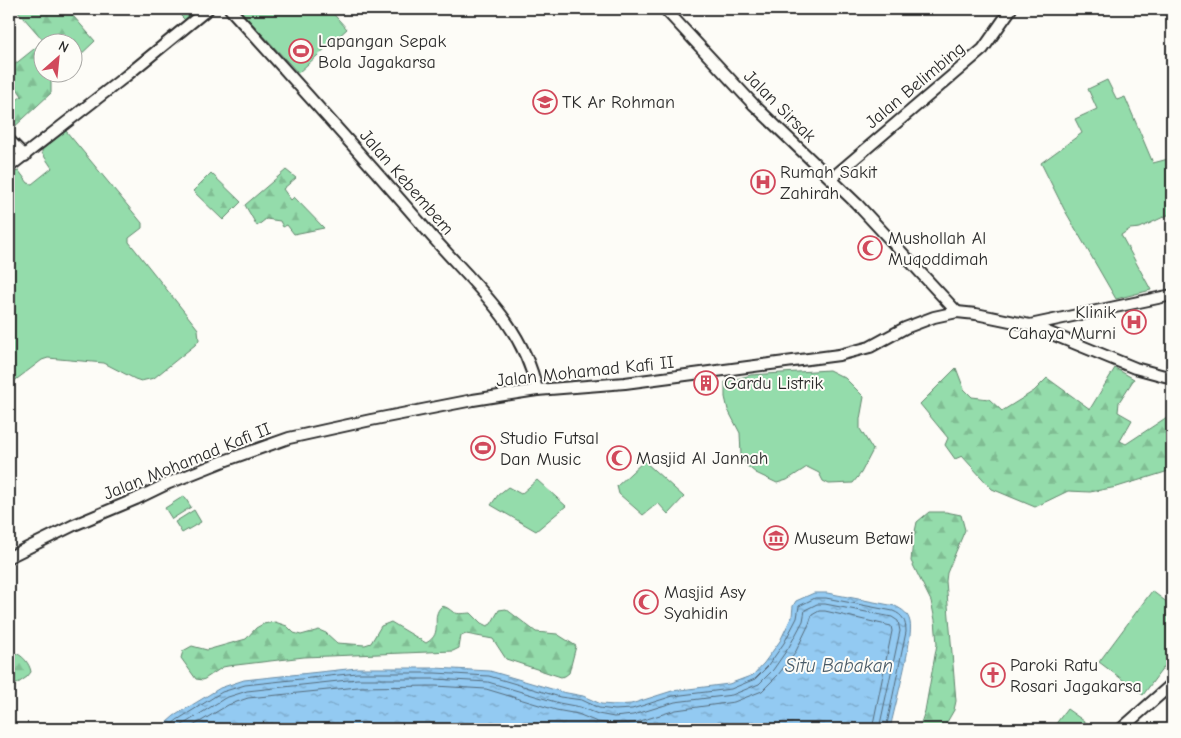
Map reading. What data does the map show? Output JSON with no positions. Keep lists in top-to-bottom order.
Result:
{
  "streets": {
    "street": [
      "Jalan Belimbing",
      "Jalan Sirsak",
      "Jalan Kebembem",
      "Jalan Mohamad Kafi II"
    ]
  },
  "crossings": [
    ["Jalan Belimbing", "Jalan Sirsak"],
    ["Jalan Sirsak", "Jalan Mohamad Kafi II"],
    ["Jalan Kebembem", "Jalan Mohamad Kafi II"]
  ],
  "water": ["Situ Babakan"],
  "places": {
    "sports": ["Lapangan Sepak Bola Jagakarsa", "Studio Futsal Dan Music"],
    "school or university": ["TK Ar Rohman"],
    "hospital": ["Rumah Sakit Zahirah", "Klinik Cahaya Murni"],
    "mosque": ["Mushollah Al Muqoddimah", "Masjid Al Jannah", "Masjid Asy Syahidin"],
    "building": ["Gardu Listrik"],
    "museum": ["Museum Betawi"],
    "church": ["Paroki Ratu Rosari Jagakarsa"]
  },
  "north": "top right"
}
